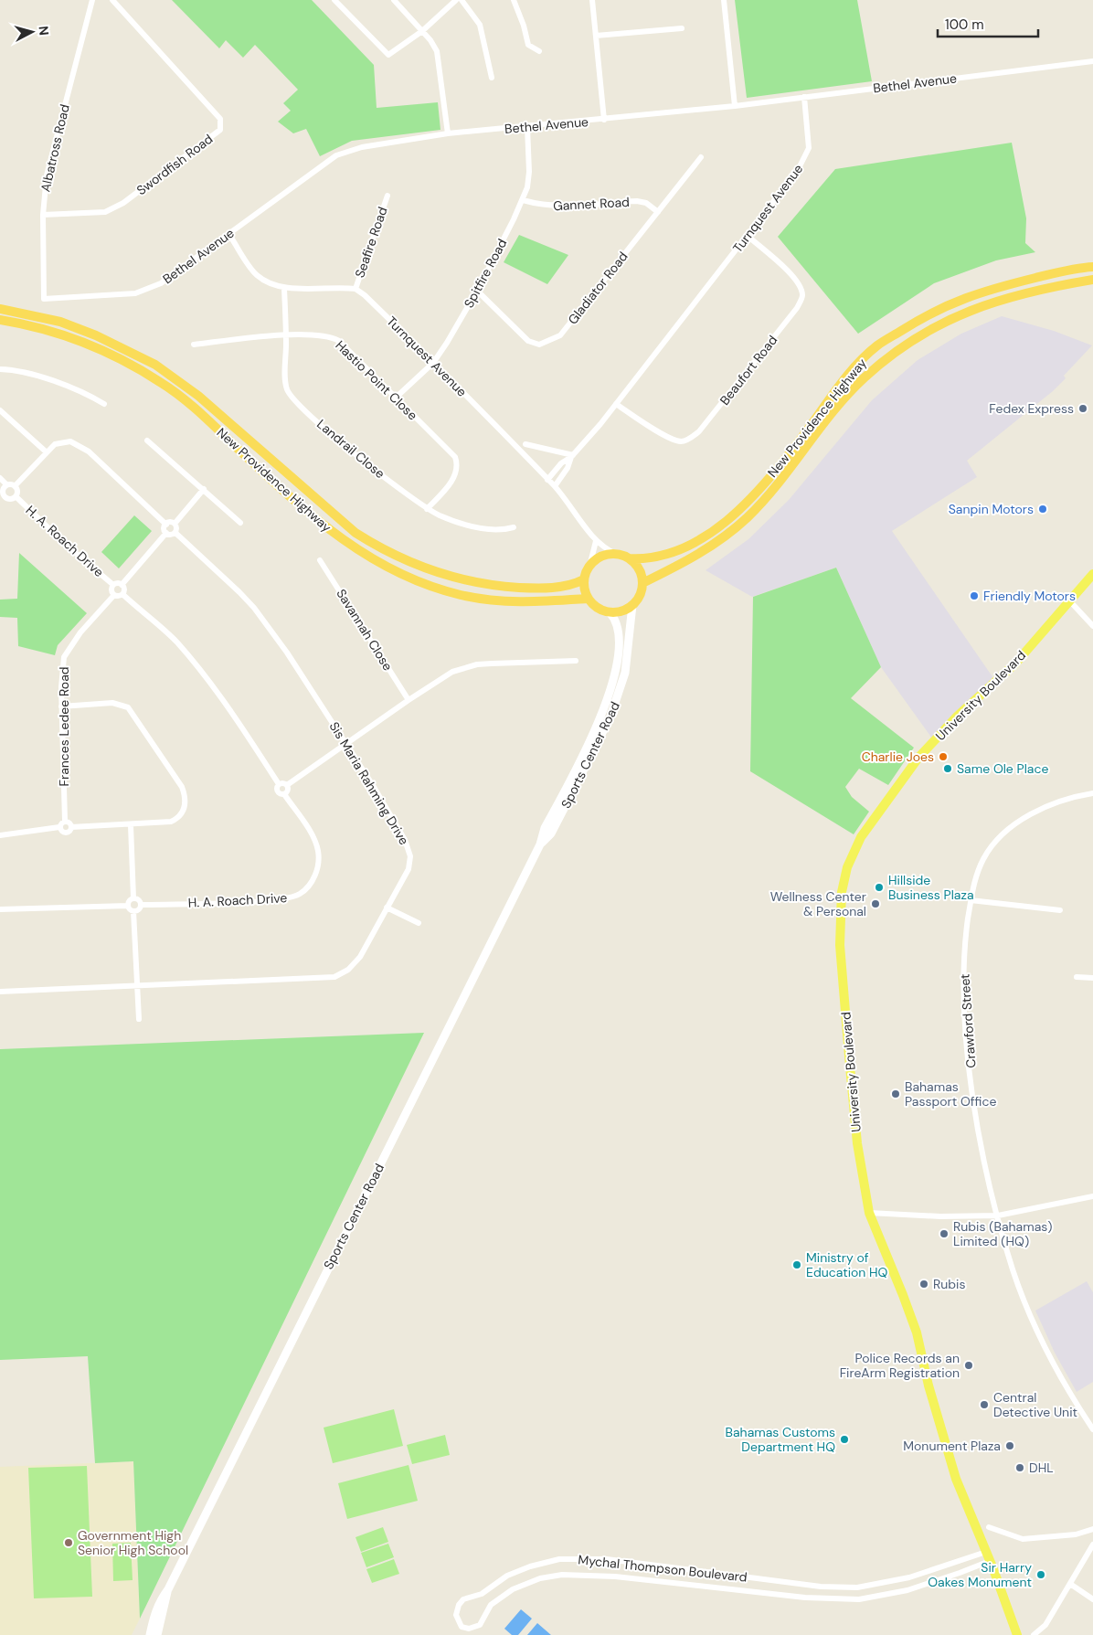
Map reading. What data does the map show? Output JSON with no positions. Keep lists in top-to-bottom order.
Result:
{
  "streets": {
    "highway": ["New Providence Highway"],
    "main road": ["University Boulevard", "Sports Center Road"],
    "street": [
      "Bethel Avenue",
      "Albatross Road",
      "Swordfish Road",
      "Gannet Road",
      "Turnquest Avenue",
      "Seafire Road",
      "Spitfire Road",
      "Gladiator Road",
      "Beaufort Road",
      "Hastio Point Close",
      "Landrail Close",
      "H. A. Roach Drive",
      "Savannah Close",
      "Frances Ledee Road",
      "Sis Maria Rahming Drive",
      "Crawford Street",
      "Mychal Thompson Boulevard"
    ]
  },
  "crossings": [
    ["Bethel Avenue", "Albatross Road"],
    ["Bethel Avenue", "Turnquest Avenue"],
    ["Bethel Avenue", "Spitfire Road"],
    ["Albatross Road", "Swordfish Road"],
    ["Gannet Road", "Spitfire Road"],
    ["Gannet Road", "Gladiator Road"],
    ["Turnquest Avenue", "Seafire Road"],
    ["Turnquest Avenue", "Spitfire Road"],
    ["Turnquest Avenue", "Beaufort Road"],
    ["Spitfire Road", "Gladiator Road"],
    ["Spitfire Road", "Hastio Point Close"],
    ["Hastio Point Close", "Landrail Close"],
    ["New Providence Highway", "Sports Center Road"],
    ["H. A. Roach Drive", "Frances Ledee Road"],
    ["University Boulevard", "Mychal Thompson Boulevard"]
  ],
  "places": [
    "Fedex Express",
    "Sanpin Motors",
    "Friendly Motors",
    "Charlie Joes",
    "Same Ole Place",
    "Hillside Business Plaza",
    "Wellness Center & Personal",
    "Bahamas Passport Office",
    "Rubis (Bahamas) Limited (HQ)",
    "Ministry of Education HQ",
    "Rubis",
    "Police Records an FireArm Registration",
    "Central Detective Unit",
    "Bahamas Customs Department HQ",
    "Monument Plaza",
    "DHL",
    "Government High Senior High School",
    "Sir Harry Oakes Monument"
  ],
  "scale_bar": "100 m",
  "north": "right"
}
